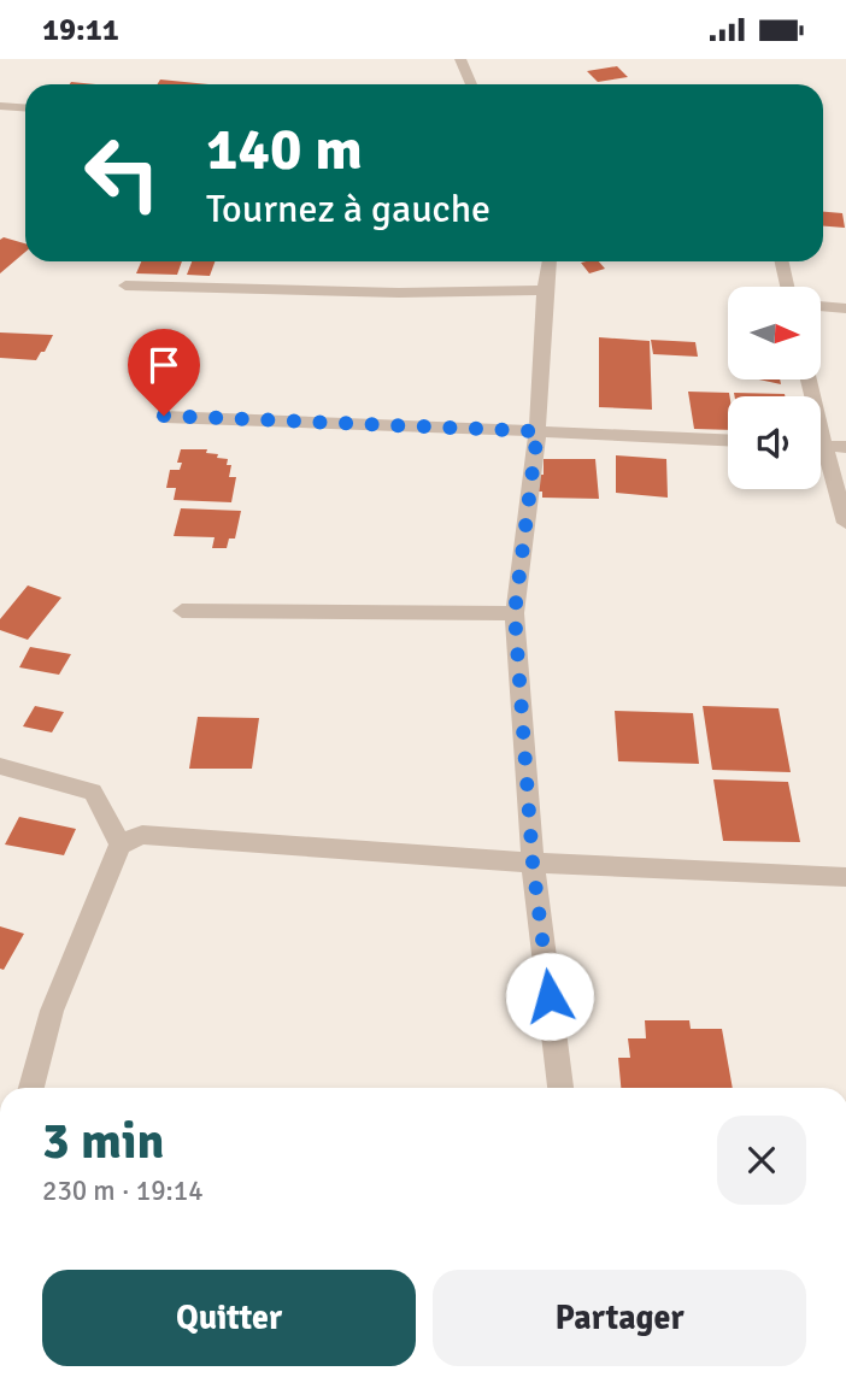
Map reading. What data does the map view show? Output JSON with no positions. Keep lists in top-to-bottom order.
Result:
{
  "north": "right",
  "page": {
    "status": "19:11",
    "turn": ["140 m", "Tournez à gauche"],
    "heading": ["3 min", "230 m · 19:14"],
    "buttons": ["Quitter", "Partager"]
  }
}
